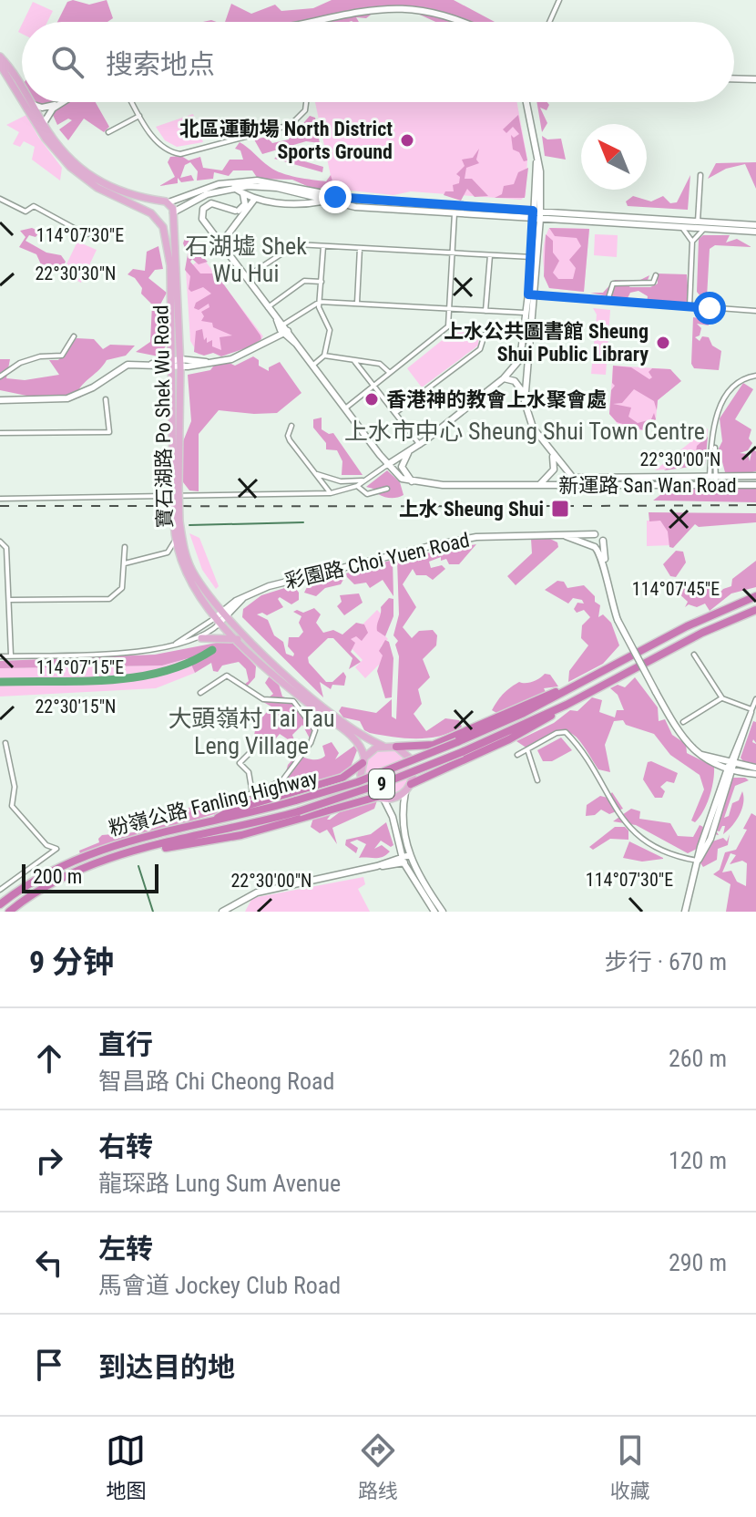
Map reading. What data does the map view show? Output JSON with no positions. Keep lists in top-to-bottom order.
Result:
{
  "streets": {
    "highway": ["9", "粉嶺公路 Fanling Highway"],
    "main road": ["寶石湖路 Po Shek Wu Road"],
    "street": ["新運路 San Wan Road", "彩園路 Choi Yuen Road"]
  },
  "crossings": [
    ["寶石湖路 Po Shek Wu Road", "彩園路 Choi Yuen Road"]
  ],
  "districts": ["石湖墟 Shek Wu Hui", "上水市中心 Sheung Shui Town Centre", "大頭嶺村 Tai Tau Leng Village"],
  "places": {
    "other": ["北區運動場 North District Sports Ground", "上水公共圖書館 Sheung Shui Public Library", "香港神的教會上水聚會處"],
    "transit": ["上水 Sheung Shui"]
  },
  "scale_bar": "200 m",
  "north": "top left",
  "page": {
    "search": "搜索地点",
    "scale": "200 m",
    "heading": ["9 分钟", "步行 · 670 m"],
    "list": [
      ["直行", "智昌路 Chi Cheong Road", "260 m"],
      ["右转", "龍琛路 Lung Sum Avenue", "120 m"],
      ["左转", "馬會道 Jockey Club Road", "290 m"],
      "到达目的地"
    ],
    "nav": ["地图", "路线", "收藏"]
  },
  "coordinates": [
    "114°07'30\"E",
    "22°30'30\"N",
    "22°30'00\"N",
    "114°07'45\"E",
    "114°07'15\"E",
    "22°30'15\"N"
  ]
}
